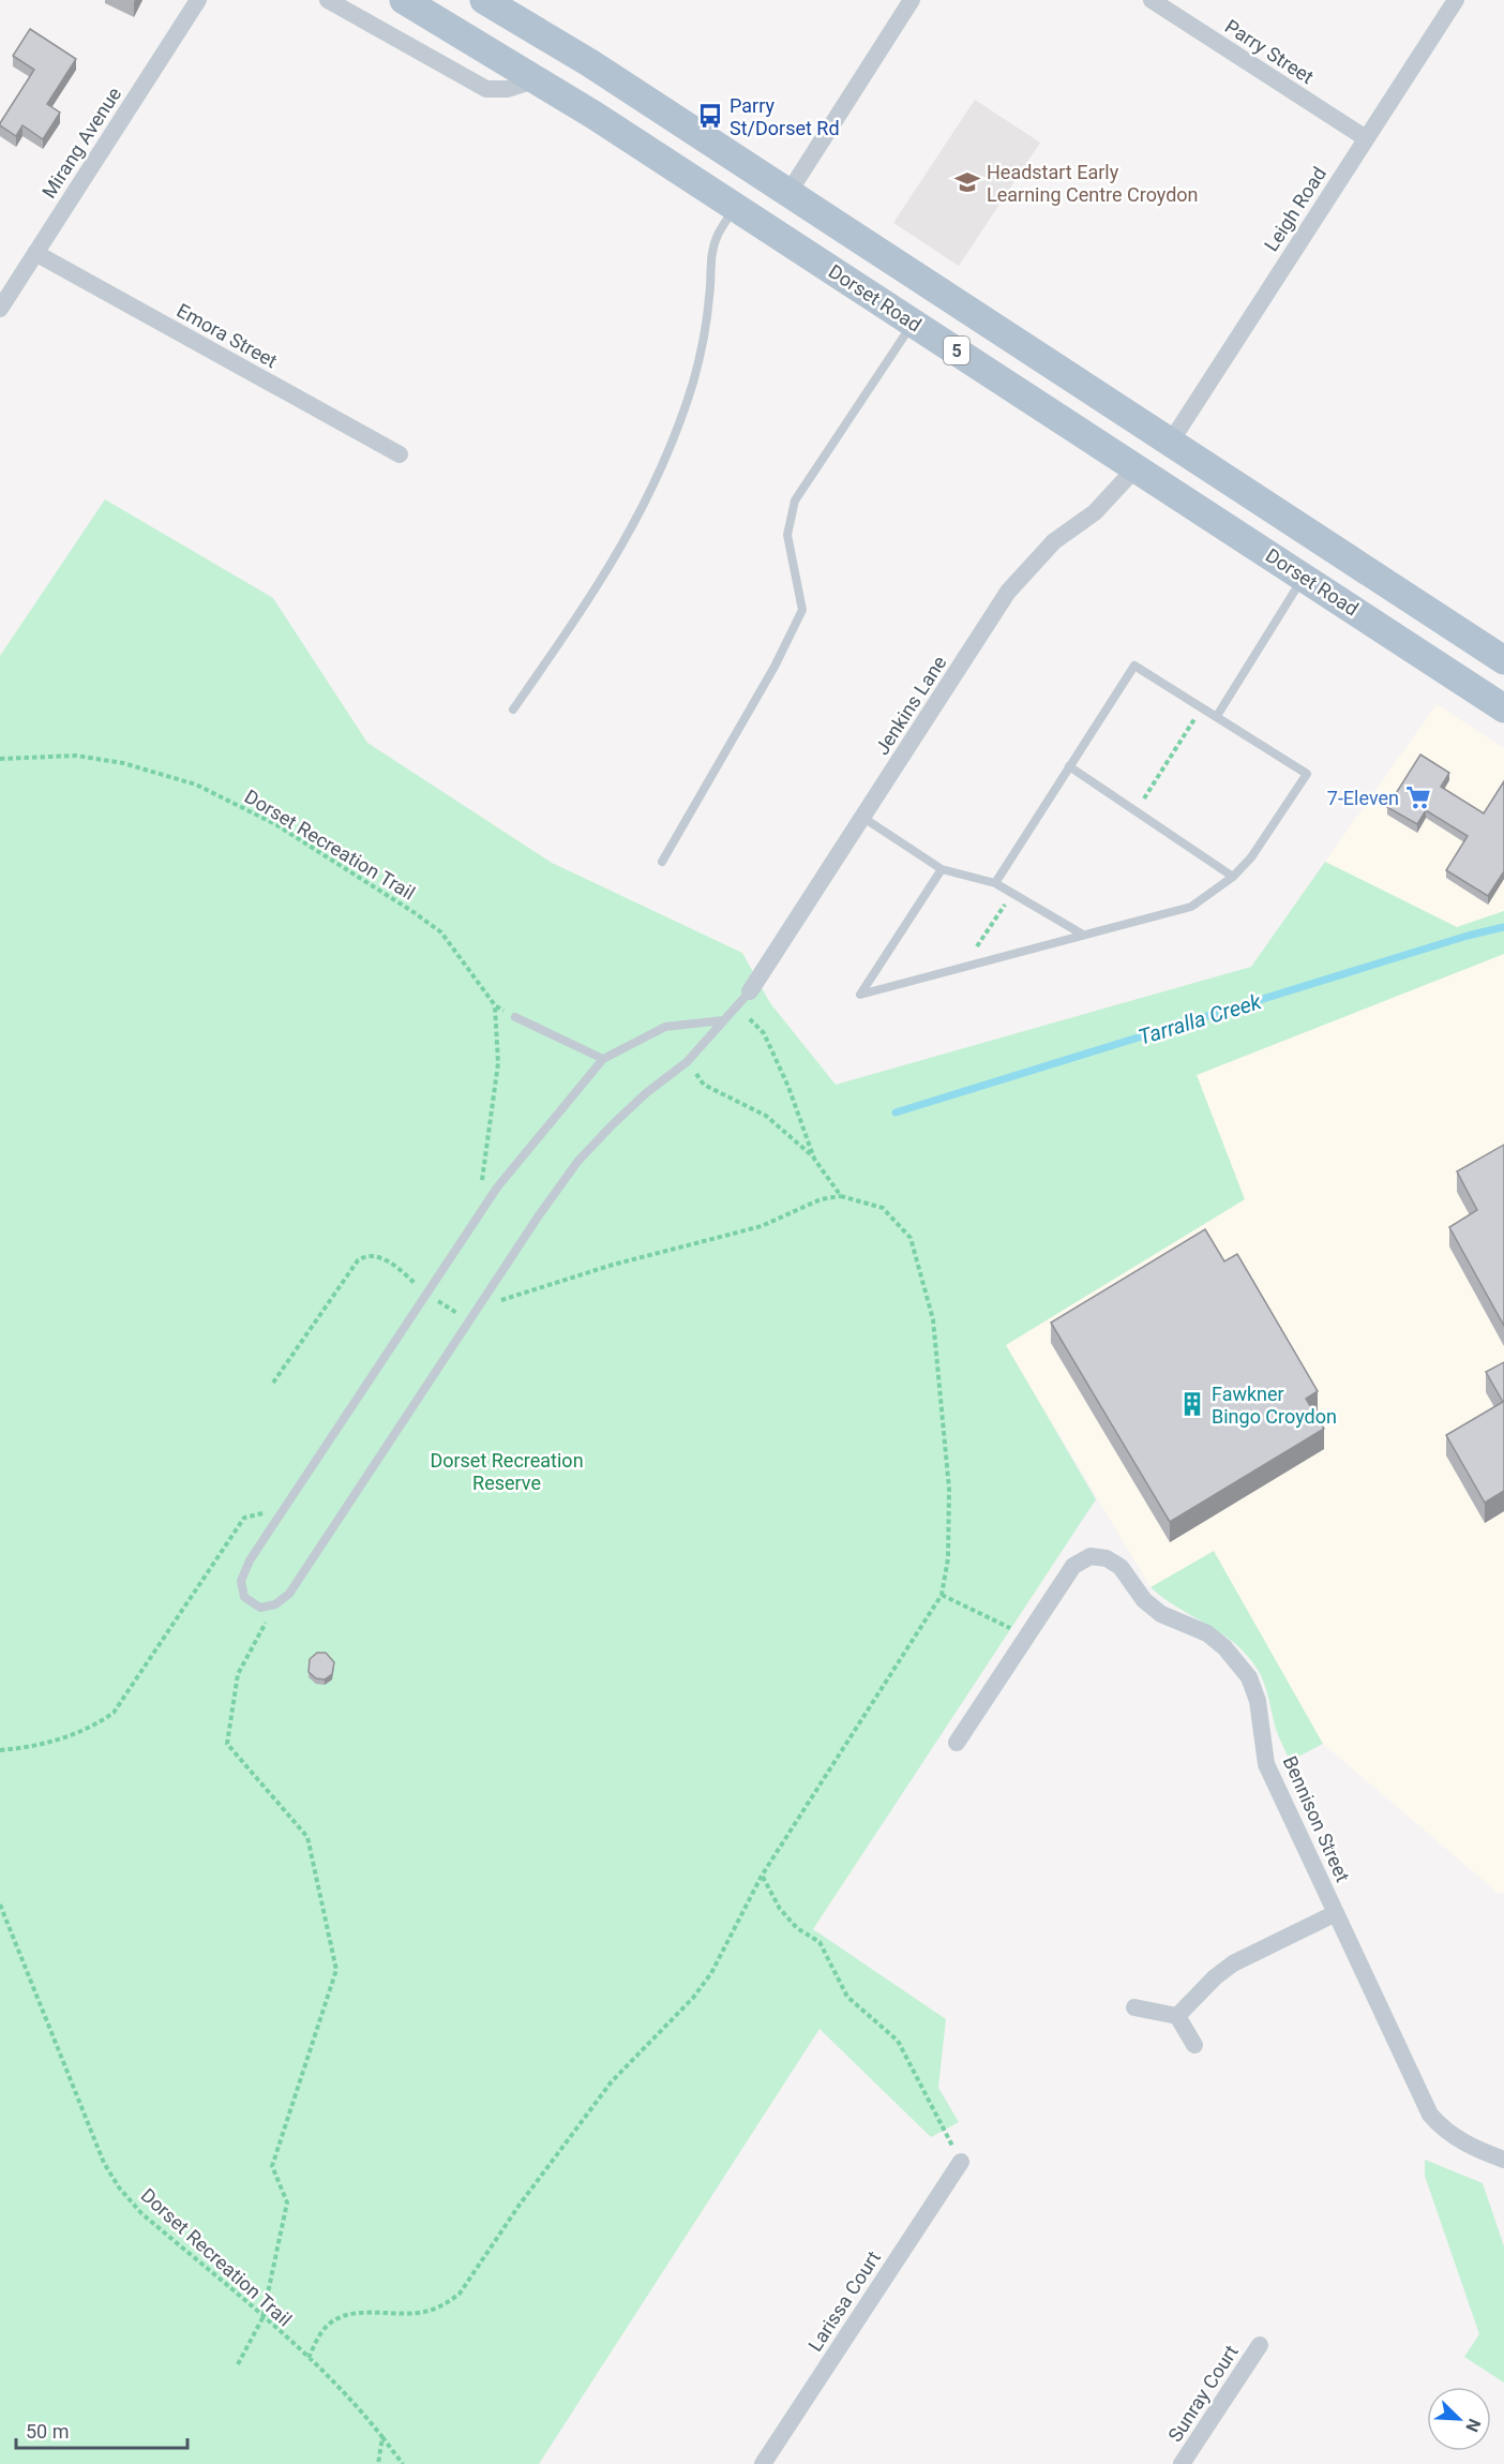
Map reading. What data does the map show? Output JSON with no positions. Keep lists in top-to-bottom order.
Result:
{
  "streets": {
    "main road": ["Dorset Road", "5"],
    "street": [
      "Parry Street",
      "Mirang Avenue",
      "Leigh Road",
      "Emora Street",
      "Jenkins Lane",
      "Bennison Street",
      "Larissa Court",
      "Sunray Court"
    ],
    "path": ["Dorset Recreation Trail"]
  },
  "crossings": [
    ["Parry Street", "Leigh Road"],
    ["Mirang Avenue", "Emora Street"],
    ["Leigh Road", "Dorset Road"],
    ["Dorset Road", "Jenkins Lane"]
  ],
  "water": ["Tarralla Creek"],
  "parks": ["Dorset Recreation Reserve"],
  "places": {
    "bus stop": ["Parry St/Dorset Rd"],
    "school or university": ["Headstart Early Learning Centre Croydon"],
    "supermarket": ["7-Eleven"],
    "building": ["Fawkner Bingo Croydon"]
  },
  "scale_bar": "50 m",
  "north": "bottom right"
}
